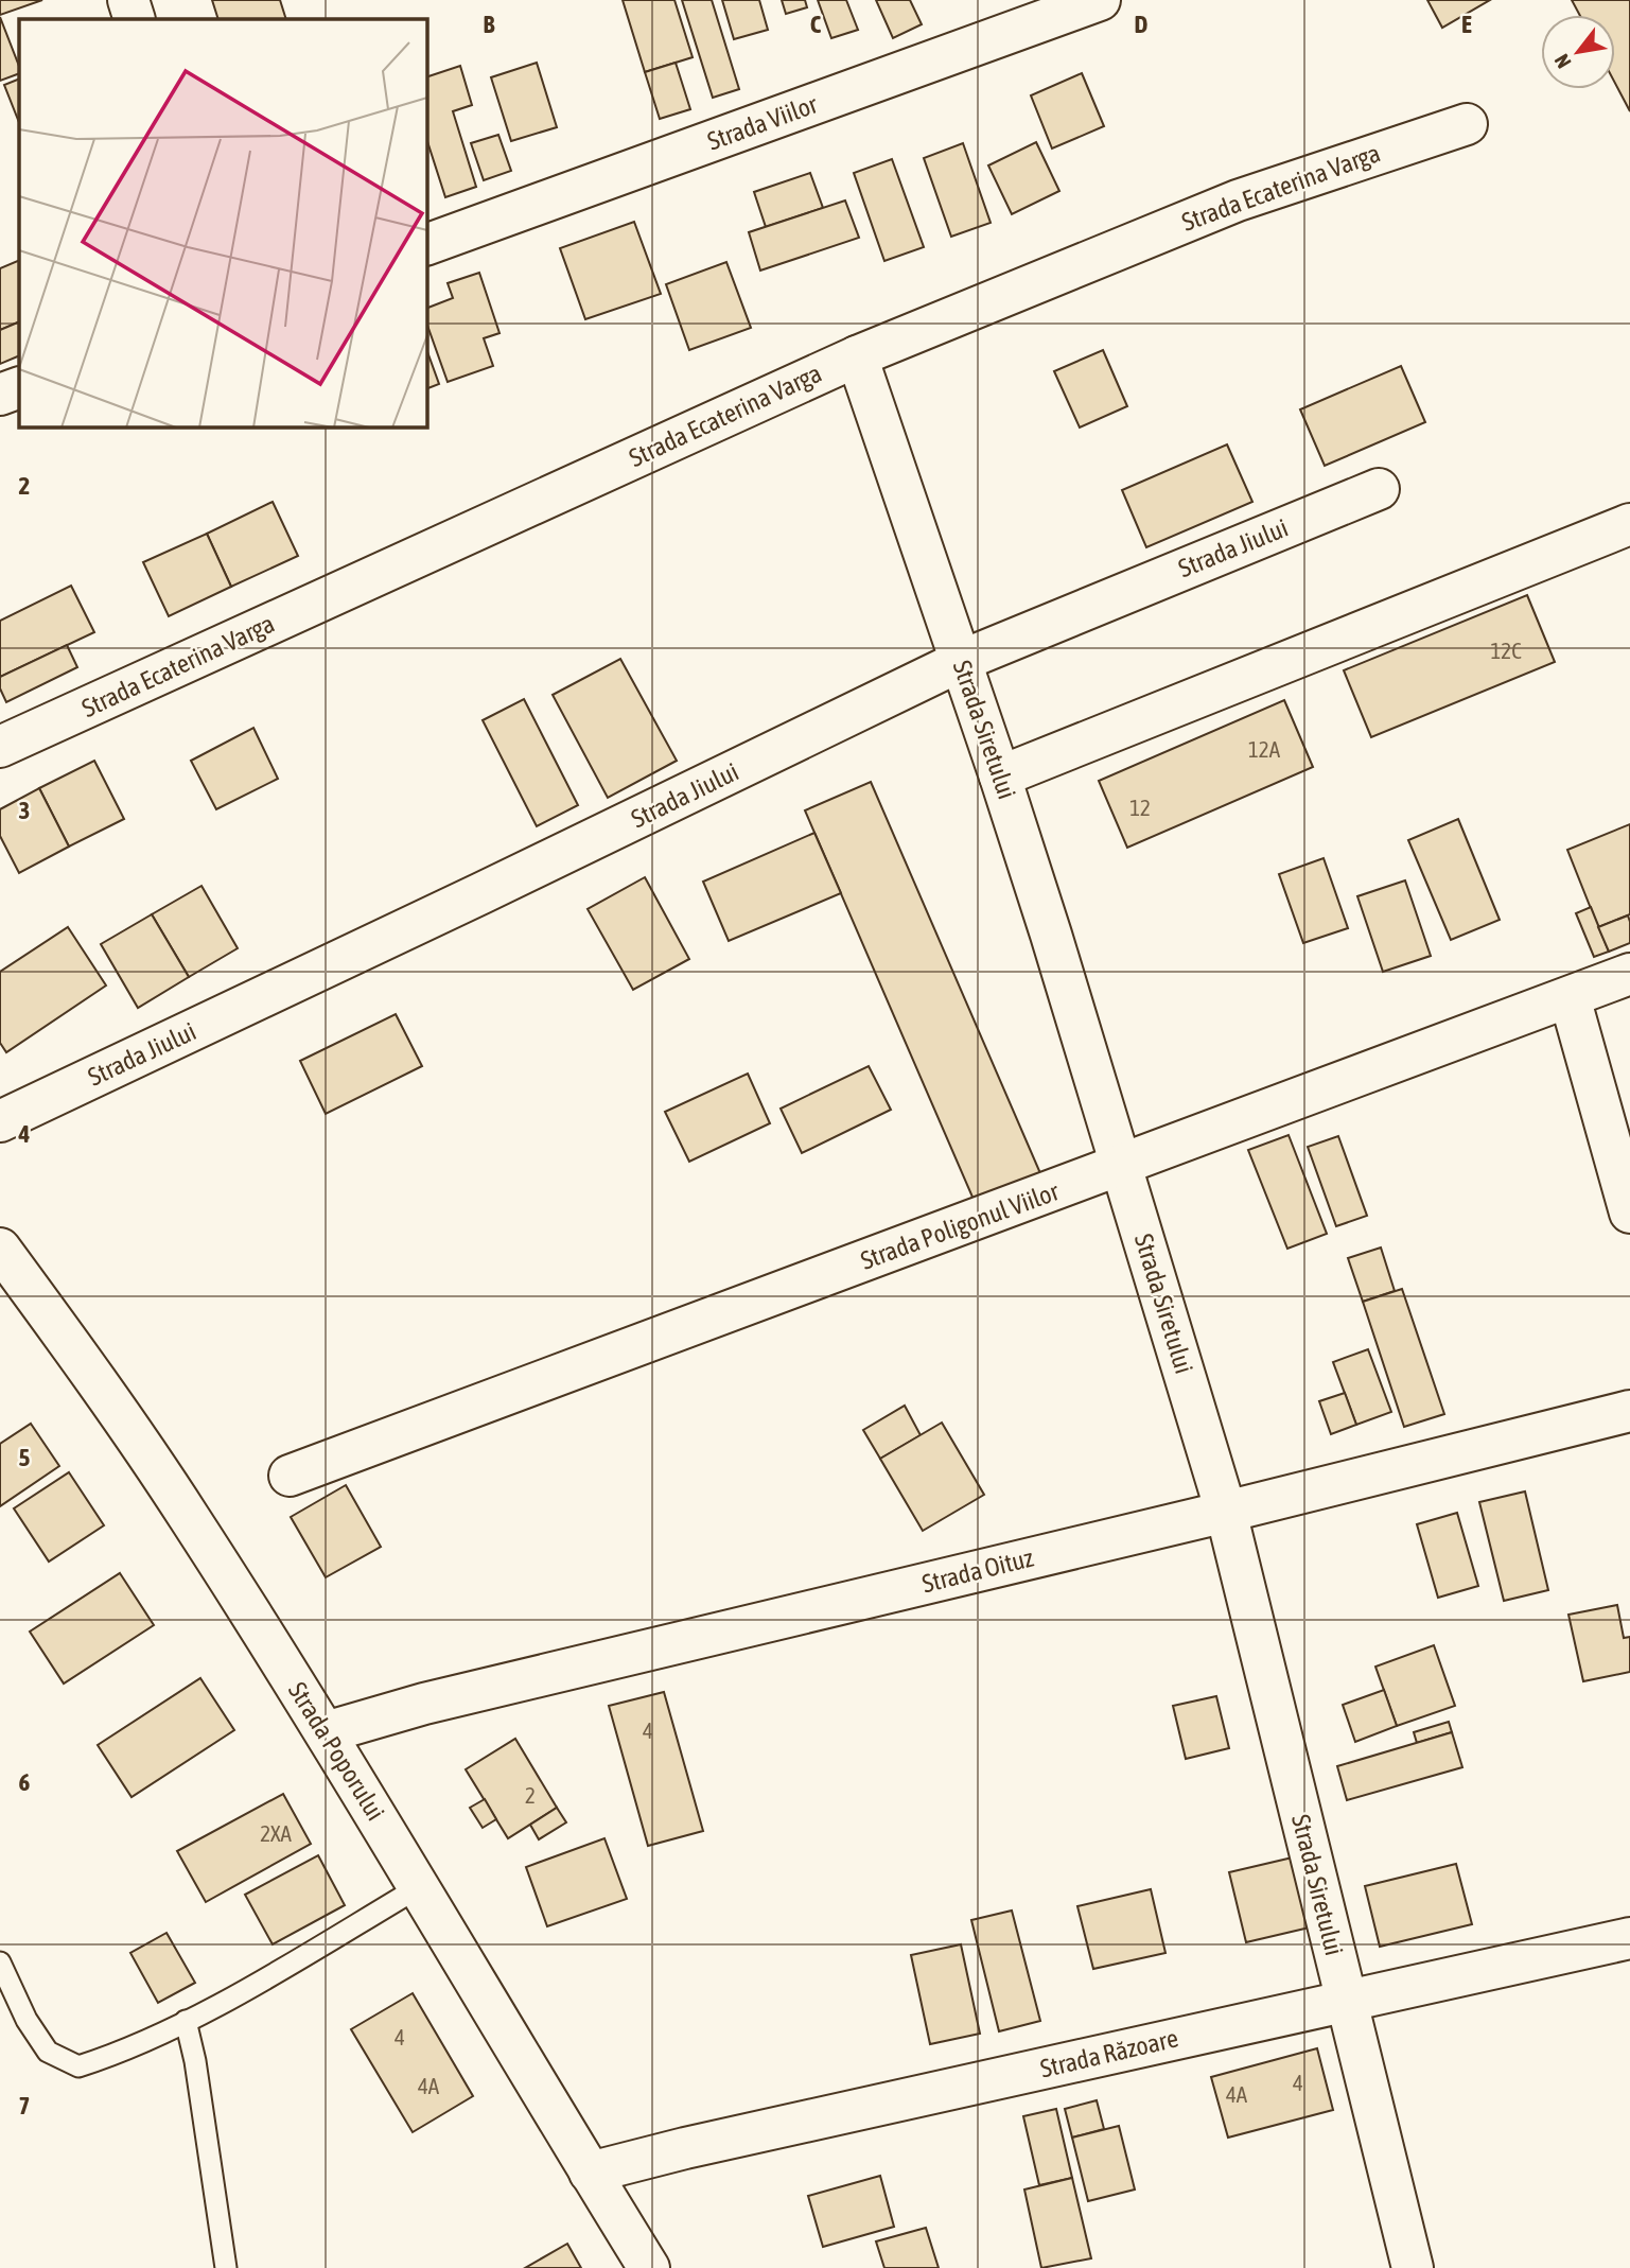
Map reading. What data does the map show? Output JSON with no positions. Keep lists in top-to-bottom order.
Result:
{
  "streets": {
    "street": [
      "Strada Viilor",
      "Strada Ecaterina Varga",
      "Strada Jiului",
      "Strada Siretului",
      "Strada Poligonul Viilor",
      "Strada Oituz",
      "Strada Poporului",
      "Strada Răzoare"
    ]
  },
  "crossings": [
    ["Strada Ecaterina Varga", "Strada Siretului"],
    ["Strada Jiului", "Strada Siretului"],
    ["Strada Siretului", "Strada Poligonul Viilor"],
    ["Strada Siretului", "Strada Oituz"],
    ["Strada Siretului", "Strada Răzoare"],
    ["Strada Oituz", "Strada Poporului"],
    ["Strada Poporului", "Strada Răzoare"]
  ],
  "house_numbers": [
    "12C",
    "12A",
    "12",
    "4",
    "2",
    "2XA",
    "4",
    "4",
    "4A",
    "4A"
  ],
  "north": "bottom left",
  "grid": {
    "columns": [
      "B",
      "C",
      "D",
      "E"
    ],
    "rows": [
      "2",
      "3",
      "4",
      "5",
      "6",
      "7"
    ]
  }
}
